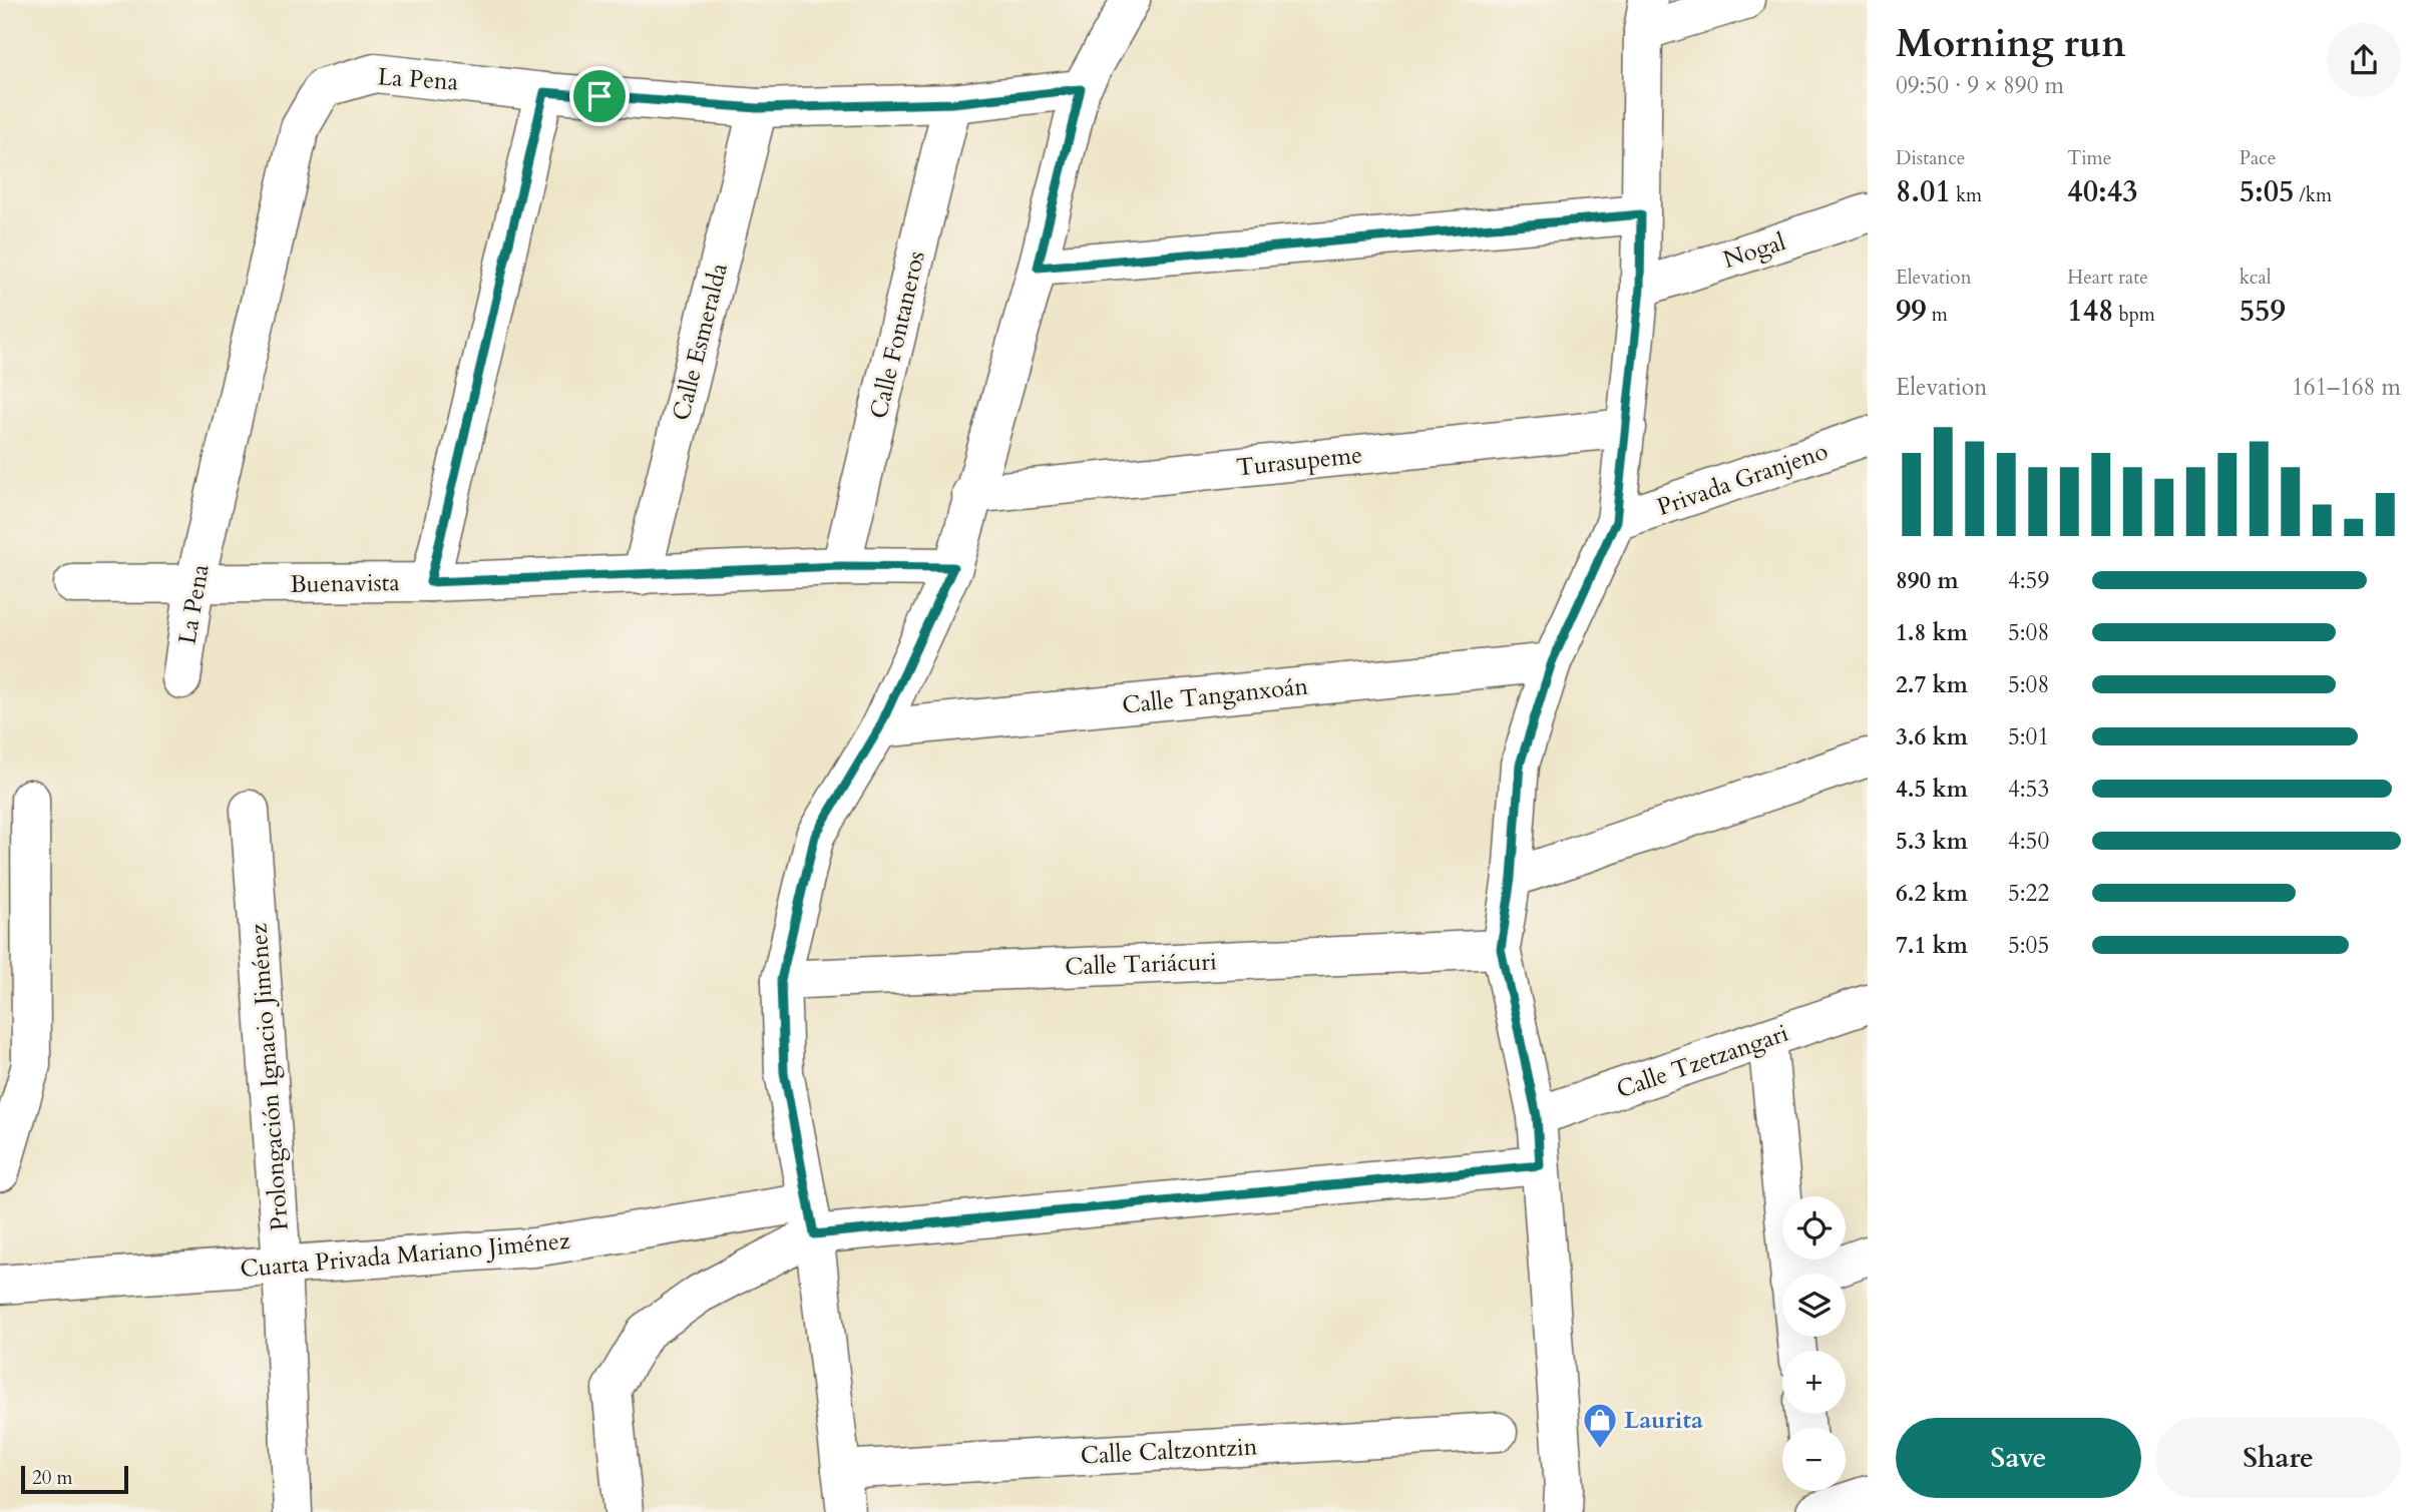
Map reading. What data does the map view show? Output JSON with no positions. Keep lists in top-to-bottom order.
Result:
{
  "streets": {
    "street": [
      "La Pena",
      "Nogal",
      "Calle Fontaneros",
      "Calle Esmeralda",
      "Turasupeme",
      "Privada Granjeno",
      "Buenavista",
      "Calle Tanganxoán",
      "Calle Tariácuri",
      "Calle Tzetzangari",
      "Prolongación Ignacio Jiménez",
      "Cuarta Privada Mariano Jiménez",
      "Calle Caltzontzin"
    ]
  },
  "crossings": [
    ["La Pena", "Calle Fontaneros"],
    ["La Pena", "Calle Esmeralda"],
    ["La Pena", "Buenavista"],
    ["Calle Fontaneros", "Buenavista"],
    ["Calle Esmeralda", "Buenavista"],
    ["Prolongación Ignacio Jiménez", "Cuarta Privada Mariano Jiménez"]
  ],
  "places": {
    "shop": ["Laurita"]
  },
  "scale_bar": "20 m",
  "page": {
    "heading": ["Morning run", "09:50 · 9 × 890 m"],
    "stats": [
      ["Distance", "8.01 km"],
      ["Time", "40:43"],
      ["Pace", "5:05 /km"],
      ["Elevation", "99 m"],
      ["Heart rate", "148 bpm"],
      ["kcal", "559"]
    ],
    "chart": ["Elevation", "161–168 m"],
    "list": [
      {
        "name": "890 m",
        "note": "4:59"
      },
      {
        "name": "1.8 km",
        "note": "5:08"
      },
      {
        "name": "2.7 km",
        "note": "5:08"
      },
      {
        "name": "3.6 km",
        "note": "5:01"
      },
      {
        "name": "4.5 km",
        "note": "4:53"
      },
      {
        "name": "5.3 km",
        "note": "4:50"
      },
      {
        "name": "6.2 km",
        "note": "5:22"
      },
      {
        "name": "7.1 km",
        "note": "5:05"
      }
    ],
    "map_buttons": ["+", "−"],
    "buttons": ["Save", "Share"],
    "scale": "20 m"
  }
}
